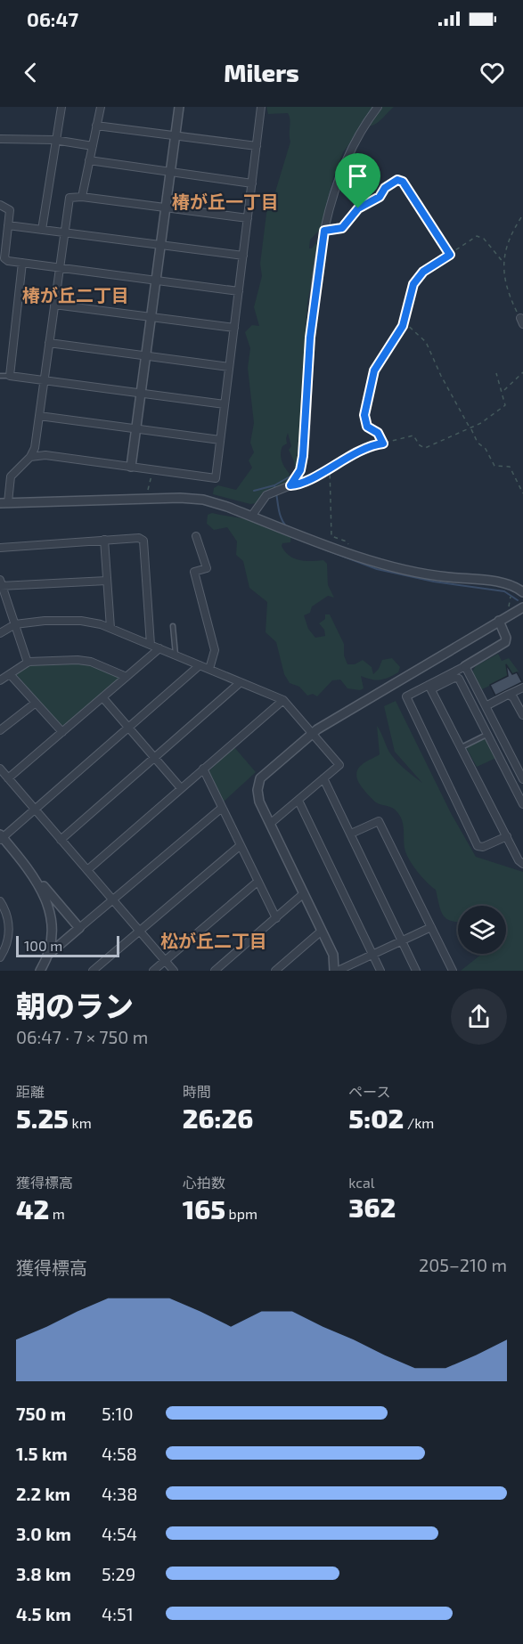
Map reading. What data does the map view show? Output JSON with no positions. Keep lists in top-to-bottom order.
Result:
{
  "districts": ["椿が丘一丁目", "椿が丘二丁目", "松が丘二丁目"],
  "scale_bar": "100 m",
  "page": {
    "status": "06:47",
    "header": "Milers",
    "scale": "100 m",
    "heading": ["朝のラン", "06:47 · 7 × 750 m"],
    "stats": [
      ["距離", "5.25 km"],
      ["時間", "26:26"],
      ["ペース", "5:02 /km"],
      ["獲得標高", "42 m"],
      ["心拍数", "165 bpm"],
      ["kcal", "362"]
    ],
    "chart": ["獲得標高", "205–210 m"],
    "list": [
      {
        "name": "750 m",
        "note": "5:10"
      },
      {
        "name": "1.5 km",
        "note": "4:58"
      },
      {
        "name": "2.2 km",
        "note": "4:38"
      },
      {
        "name": "3.0 km",
        "note": "4:54"
      },
      {
        "name": "3.8 km",
        "note": "5:29"
      },
      {
        "name": "4.5 km",
        "note": "4:51"
      }
    ]
  }
}
